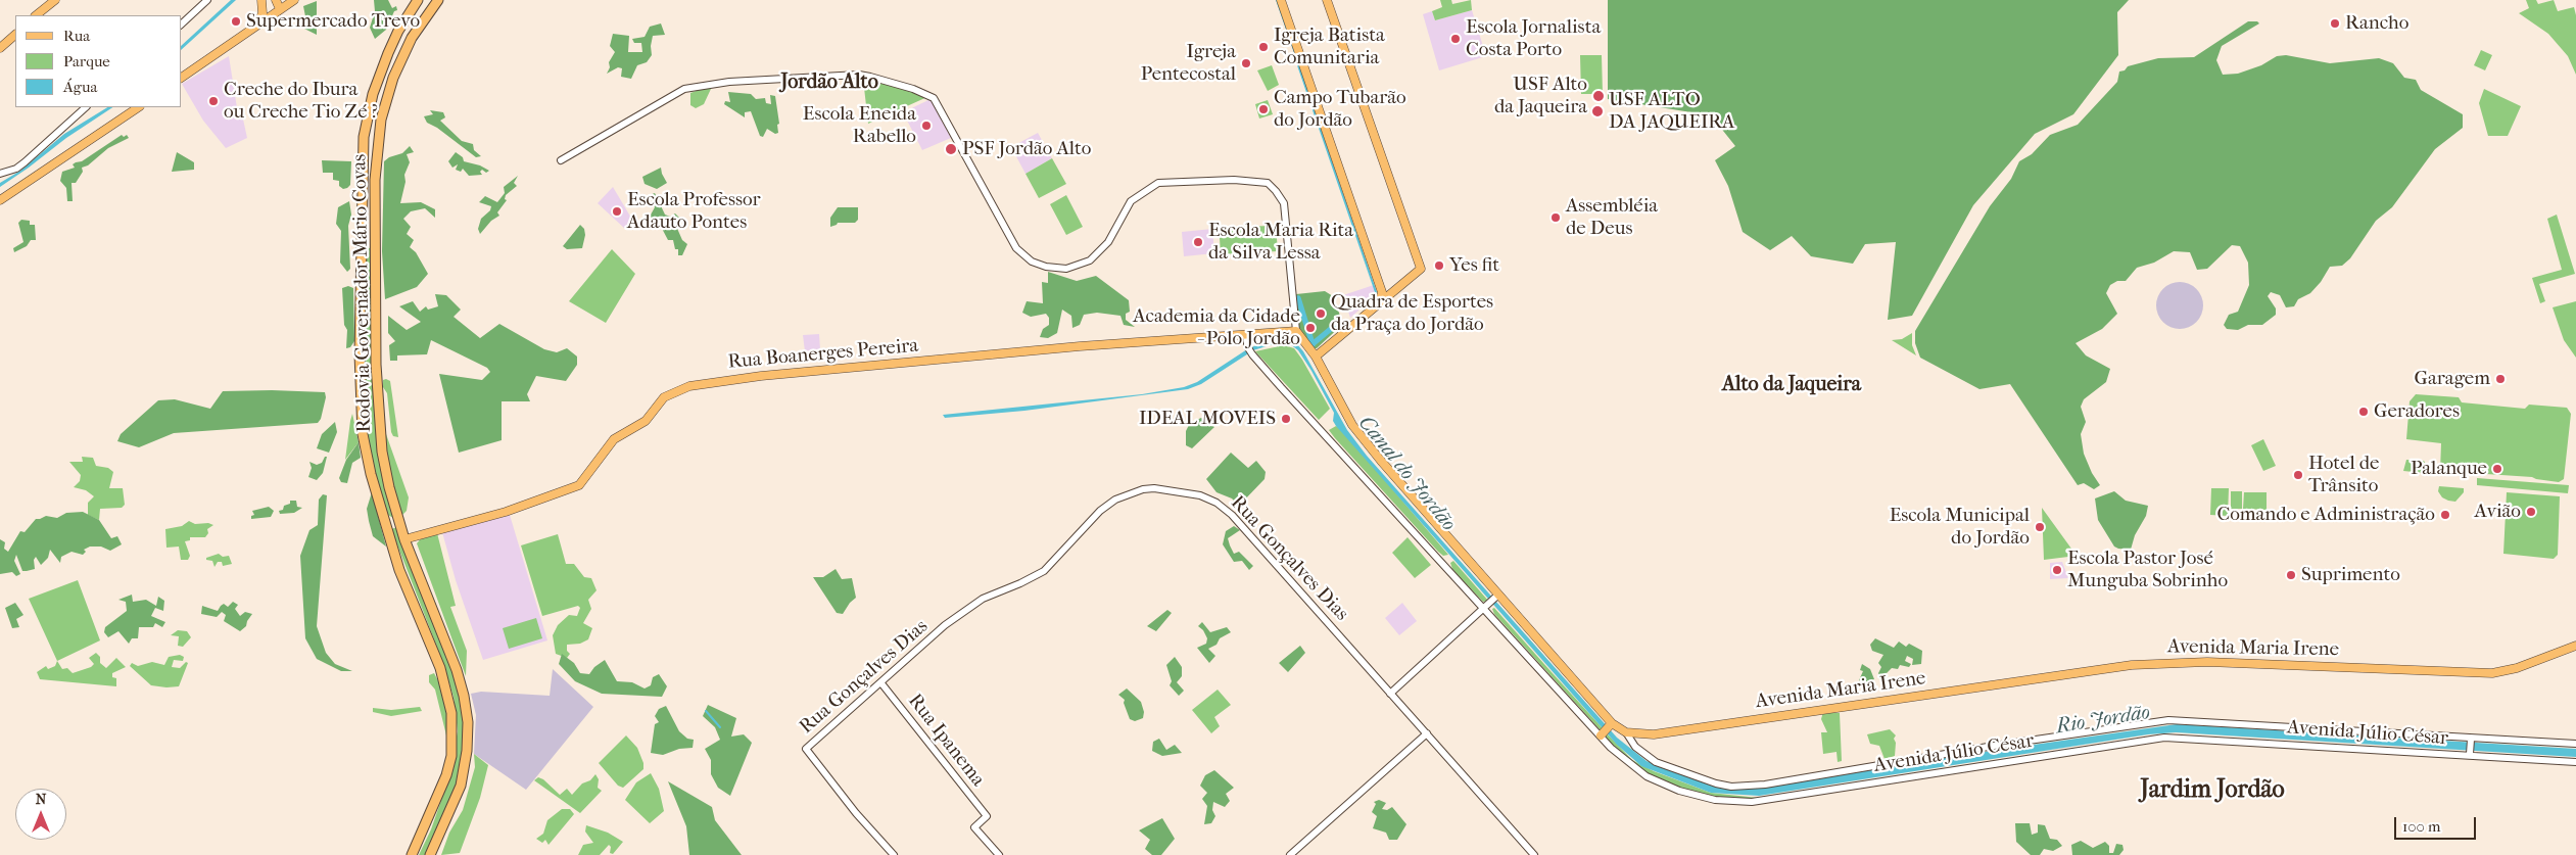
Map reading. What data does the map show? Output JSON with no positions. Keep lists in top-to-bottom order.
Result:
{
  "streets": {
    "highway": ["Rodovia Governador Mário Covas"],
    "main road": ["Rua Boanerges Pereira", "Avenida Maria Irene"],
    "street": ["Rua Gonçalves Dias", "Avenida Júlio César", "Rua Ipanema"]
  },
  "crossings": [
    ["Rodovia Governador Mário Covas", "Rua Boanerges Pereira"],
    ["Rua Boanerges Pereira", "Avenida Júlio César"],
    ["Rua Gonçalves Dias", "Rua Ipanema"],
    ["Avenida Maria Irene", "Avenida Júlio César"]
  ],
  "districts": ["Jordão Alto", "Alto da Jaqueira", "Jardim Jordão"],
  "water": ["Canal do Jordão", "Rio Jordão"],
  "places": [
    "Supermercado Trevo",
    "Rancho",
    "Escola Jornalista Costa Porto",
    "Igreja Batista Comunitaria",
    "Igreja Pentecostal",
    "USF Alto da Jaqueira",
    "Creche do Ibura ou Creche Tio Zé ?",
    "Campo Tubarão do Jordão",
    "USF ALTO DA JAQUEIRA",
    "Escola Eneida Rabello",
    "PSF Jordão Alto",
    "Escola Professor Adauto Pontes",
    "Assembléia de Deus",
    "Escola Maria Rita da Silva Lessa",
    "Yes fit",
    "Quadra de Esportes da Praça do Jordão",
    "Academia da Cidade - Polo Jordão",
    "Garagem",
    "Geradores",
    "IDEAL MOVEIS",
    "Palanque",
    "Hotel de Trânsito",
    "Avião",
    "Comando e Administração",
    "Escola Municipal do Jordão",
    "Escola Pastor José Munguba Sobrinho",
    "Suprimento"
  ],
  "legend": ["Rua", "Parque", "Água"],
  "scale_bar": "100 m",
  "north": "top"
}
